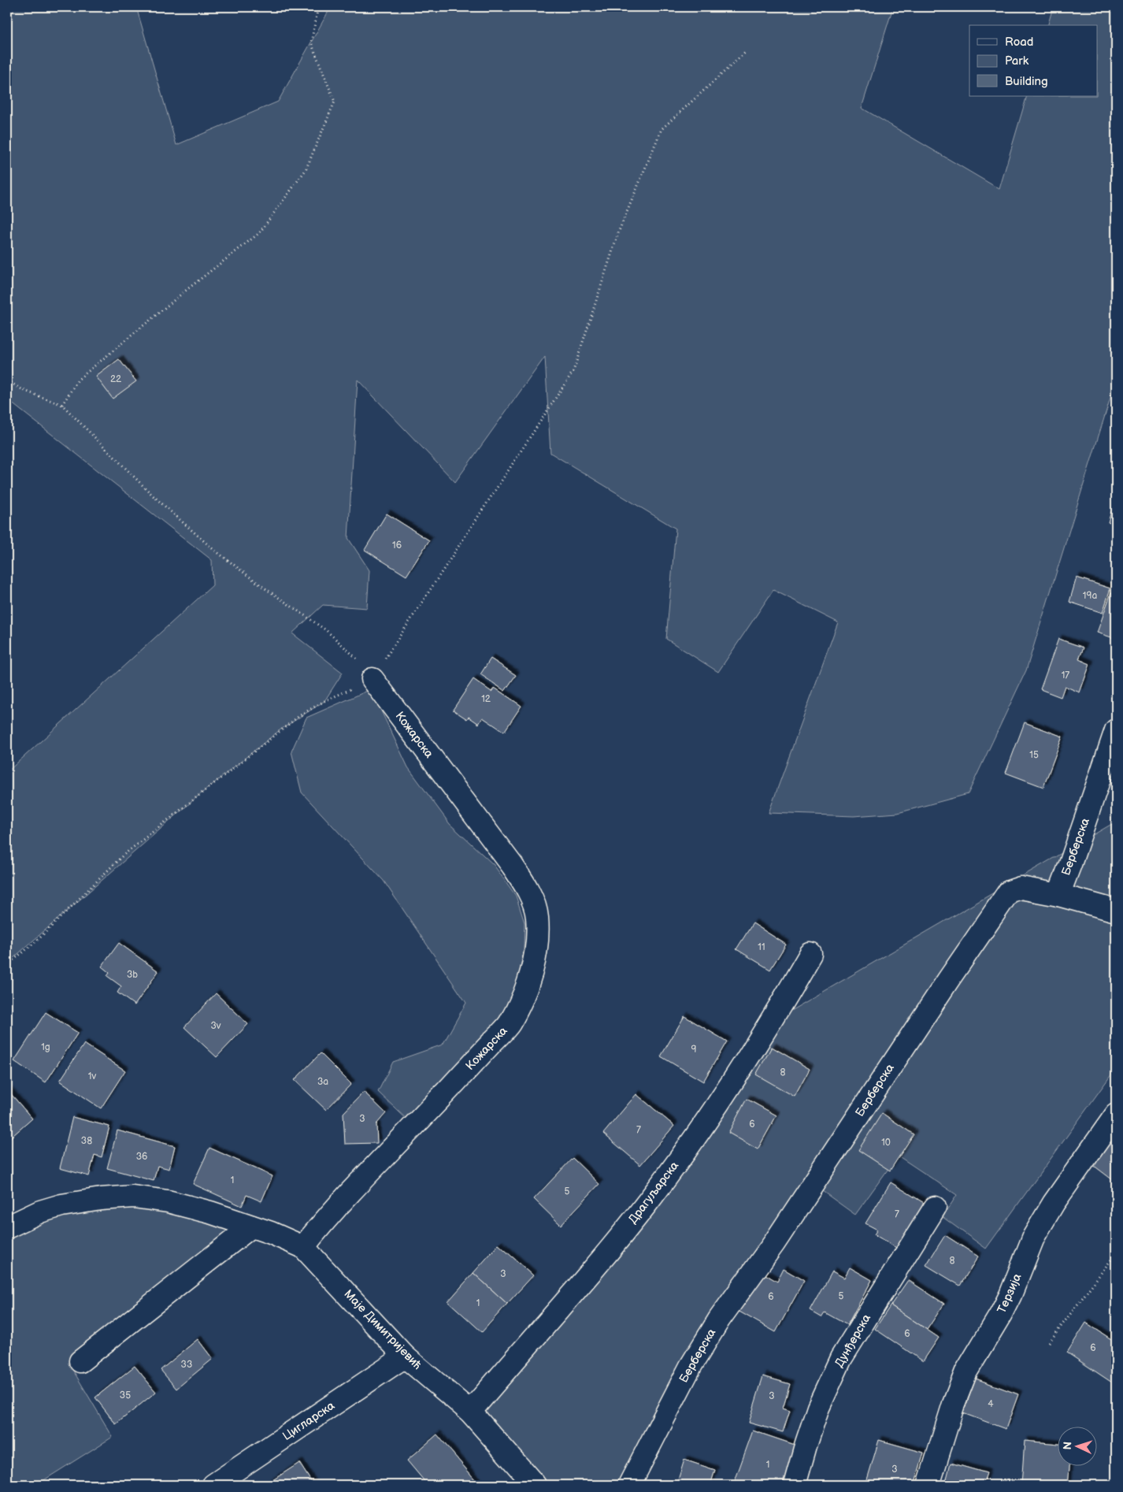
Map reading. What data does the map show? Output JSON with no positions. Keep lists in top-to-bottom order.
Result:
{
  "streets": {
    "street": [
      "Кожарска",
      "Берберска",
      "Драгуљарска",
      "Терзија",
      "Маје Димитријевић",
      "Дунђерска",
      "Цигларска"
    ]
  },
  "crossings": [
    ["Кожарска", "Маје Димитријевић"],
    ["Драгуљарска", "Маје Димитријевић"],
    ["Маје Димитријевић", "Цигларска"]
  ],
  "house_numbers": [
    "22",
    "16",
    "19a",
    "17",
    "12",
    "15",
    "11",
    "3b",
    "3v",
    "1g",
    "9",
    "8",
    "1v",
    "3a",
    "3",
    "6",
    "7",
    "38",
    "10",
    "36",
    "1",
    "5",
    "7",
    "8",
    "3",
    "5",
    "6",
    "1",
    "6",
    "6",
    "33",
    "35",
    "3",
    "4",
    "1",
    "3"
  ],
  "legend": ["Road", "Park", "Building"],
  "north": "left"
}
